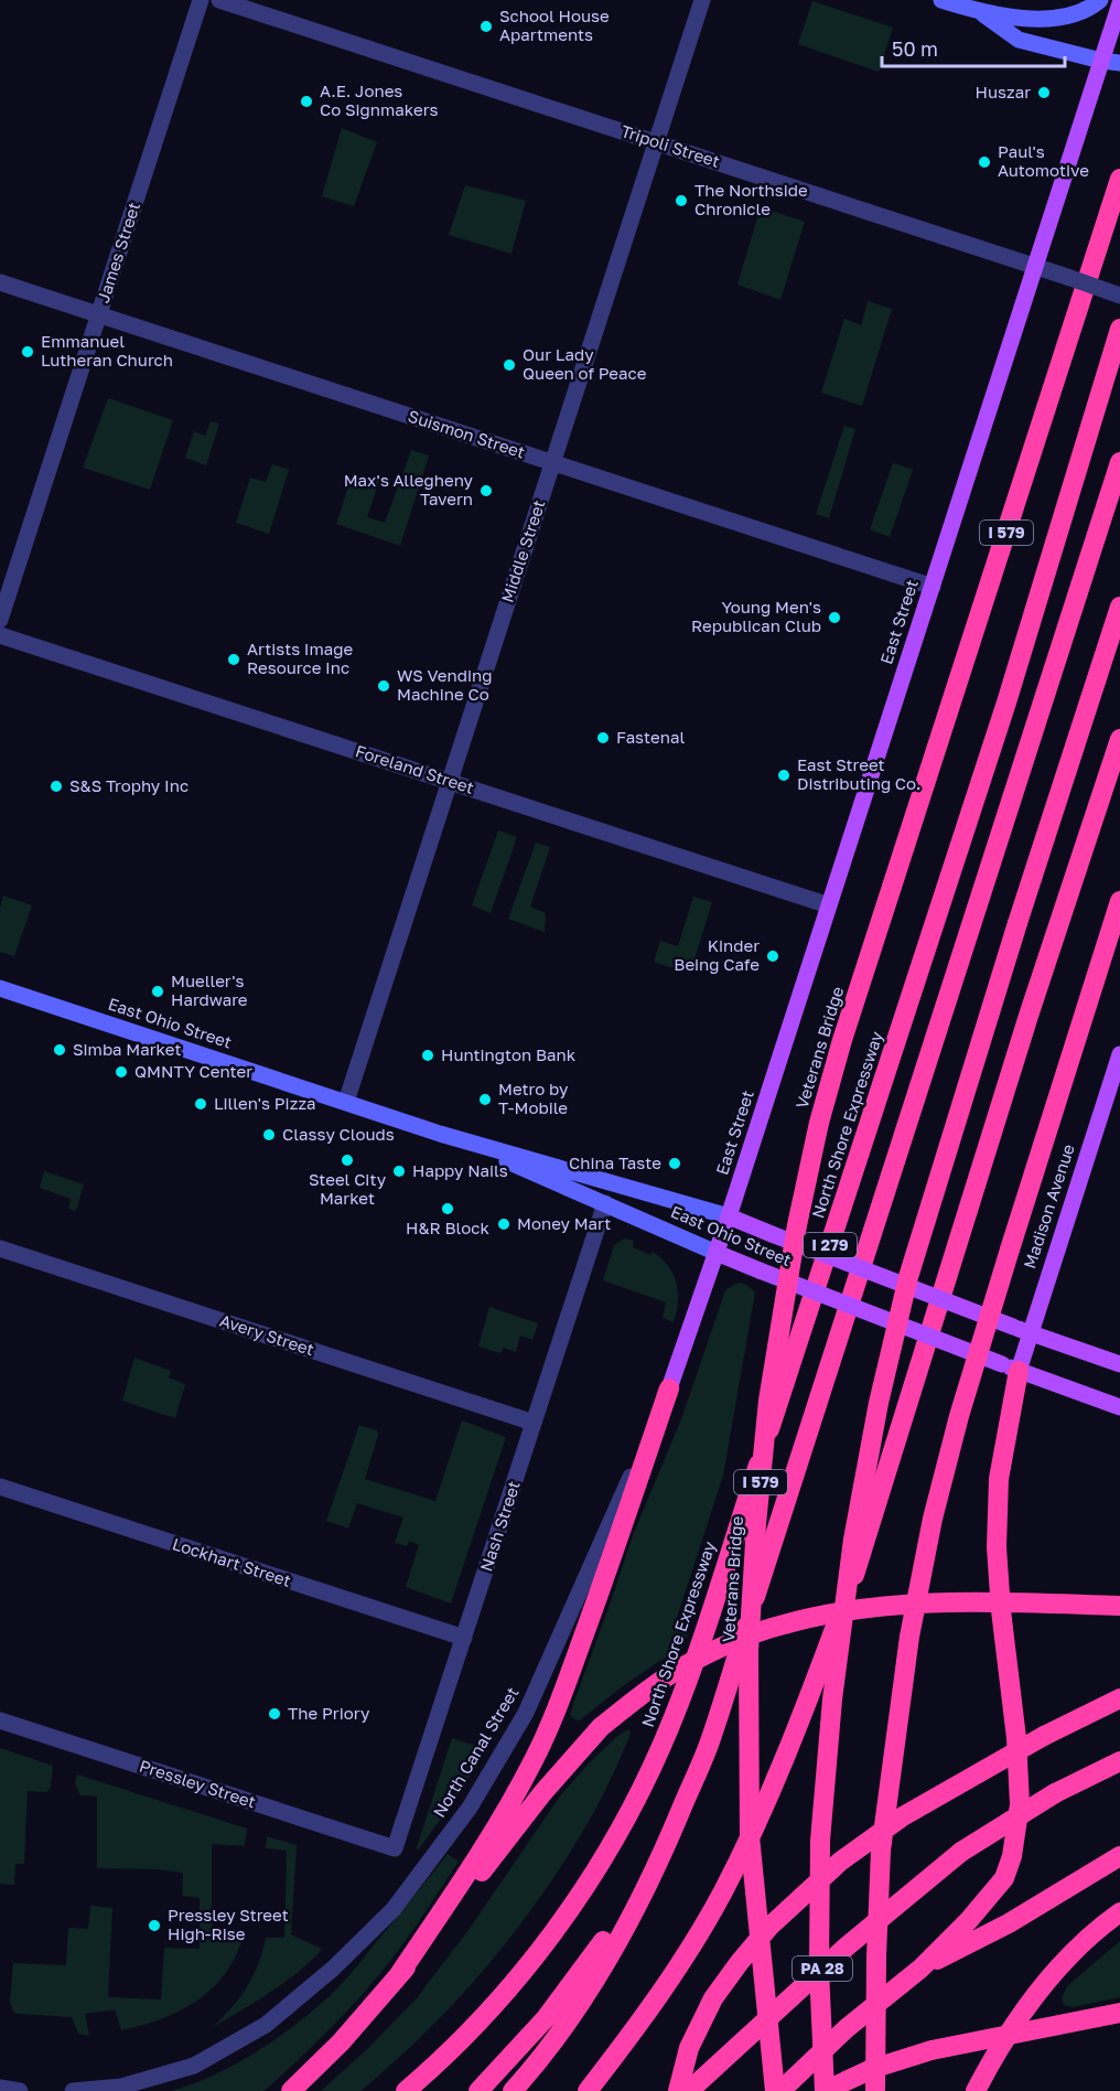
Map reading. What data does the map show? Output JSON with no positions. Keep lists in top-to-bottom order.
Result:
{
  "streets": {
    "highway": [
      "I 579",
      "Veterans Bridge",
      "North Shore Expressway",
      "I 279",
      "PA 28"
    ],
    "main road": [
      "East Street",
      "East Ohio Street",
      "Madison Avenue",
      "North Canal Street"
    ],
    "street": [
      "Tripoli Street",
      "James Street",
      "Suismon Street",
      "Middle Street",
      "Foreland Street",
      "Avery Street",
      "Nash Street",
      "Lockhart Street",
      "Pressley Street"
    ]
  },
  "crossings": [
    ["Tripoli Street", "Middle Street"],
    ["Tripoli Street", "East Street"],
    ["James Street", "Suismon Street"],
    ["Suismon Street", "Middle Street"],
    ["Suismon Street", "East Street"],
    ["Middle Street", "Foreland Street"],
    ["Middle Street", "East Ohio Street"],
    ["East Street", "Foreland Street"],
    ["East Street", "East Ohio Street"],
    ["East Street", "North Canal Street"],
    ["East Ohio Street", "Madison Avenue"],
    ["East Ohio Street", "Nash Street"],
    ["East Ohio Street", "North Canal Street"],
    ["Avery Street", "Nash Street"],
    ["Nash Street", "Lockhart Street"],
    ["Nash Street", "Pressley Street"]
  ],
  "places": [
    "School House Apartments",
    "Huszar",
    "A.E. Jones Co Signmakers",
    "Paul's Automotive",
    "The Northside Chronicle",
    "Emmanuel Lutheran Church",
    "Our Lady Queen of Peace",
    "Max's Allegheny Tavern",
    "Young Men's Republican Club",
    "Artists Image Resource Inc",
    "WS Vending Machine Co",
    "Fastenal",
    "East Street Distributing Co.",
    "S&S Trophy Inc",
    "Kinder Being Cafe",
    "Mueller's Hardware",
    "Simba Market",
    "Huntington Bank",
    "QMNTY Center",
    "Metro by T-Mobile",
    "Lillen's Pizza",
    "Classy Clouds",
    "Steel City Market",
    "China Taste",
    "Happy Nails",
    "H&R Block",
    "Money Mart",
    "The Priory",
    "Pressley Street High-Rise"
  ],
  "scale_bar": "50 m"
}
